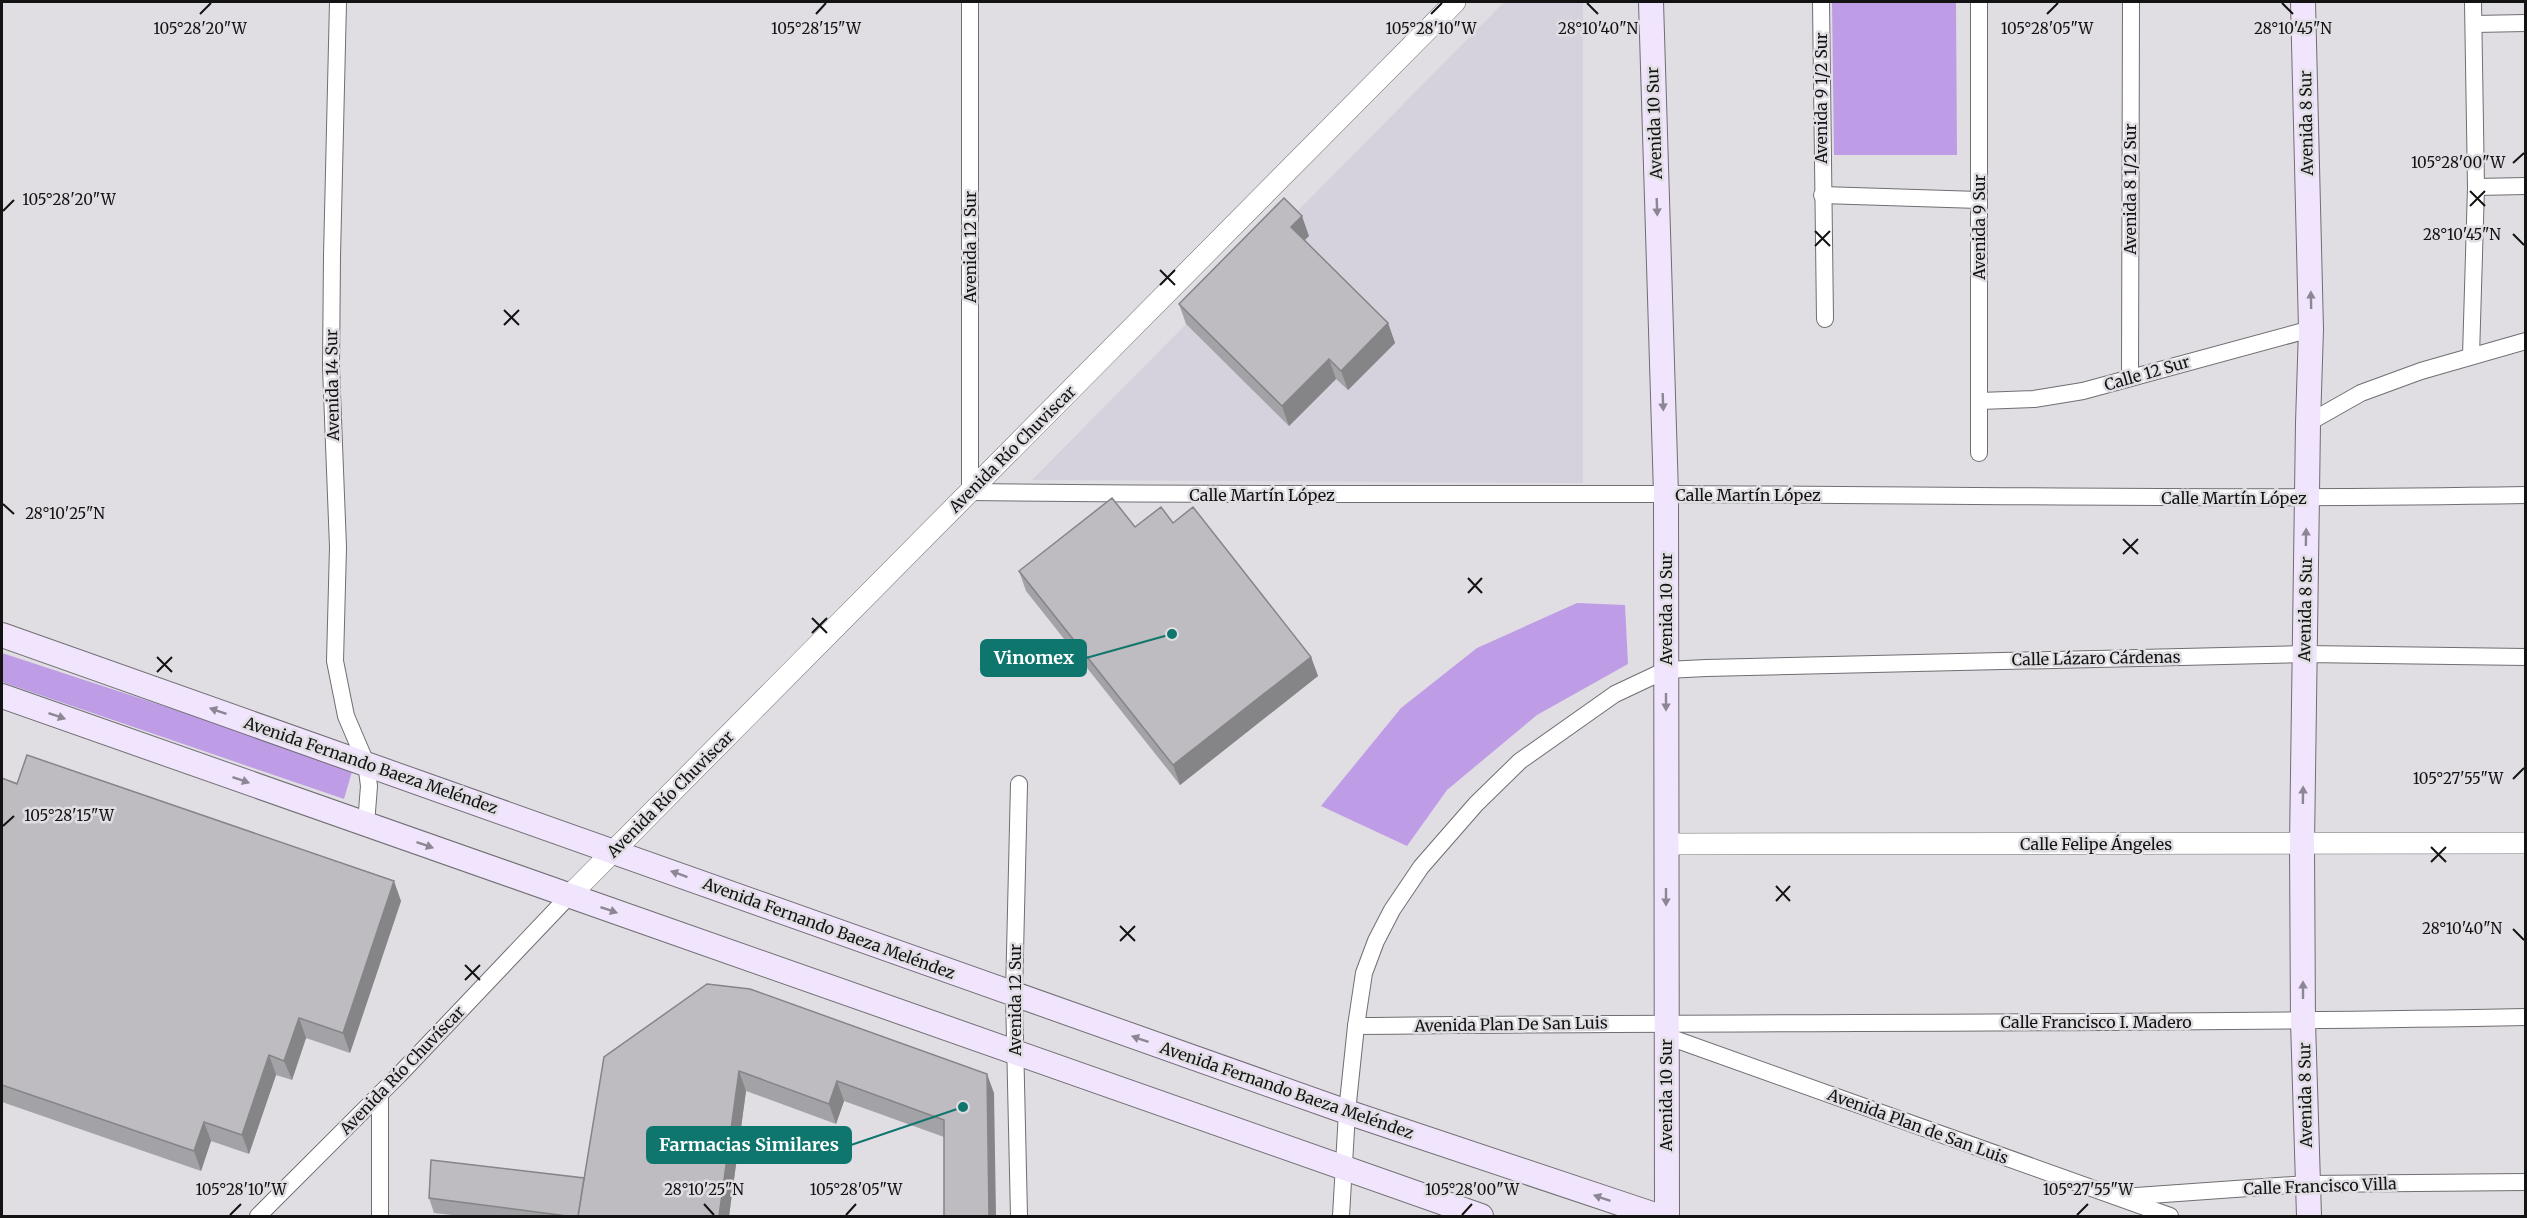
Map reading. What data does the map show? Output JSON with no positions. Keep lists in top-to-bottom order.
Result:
{
  "streets": {
    "main road": ["Avenida 10 Sur", "Avenida 8 Sur", "Avenida Fernando Baeza Meléndez"],
    "street": [
      "Avenida 9 1/2 Sur",
      "Avenida 8 1/2 Sur",
      "Avenida 9 Sur",
      "Avenida 12 Sur",
      "Calle 12 Sur",
      "Avenida 14 Sur",
      "Avenida Río Chuviscar",
      "Calle Martín López",
      "Calle Lázaro Cárdenas",
      "Calle Felipe Ángeles",
      "Calle Francisco I. Madero",
      "Avenida Plan De San Luis",
      "Avenida Río Chuvíscar",
      "Avenida Plan de San Luis",
      "Calle Francisco Villa"
    ]
  },
  "crossings": [
    ["Avenida 10 Sur", "Calle Martín López"],
    ["Avenida 10 Sur", "Calle Lázaro Cárdenas"],
    ["Avenida 10 Sur", "Calle Felipe Ángeles"],
    ["Avenida 10 Sur", "Calle Francisco I. Madero"],
    ["Avenida 10 Sur", "Avenida Plan De San Luis"],
    ["Avenida 10 Sur", "Avenida Plan de San Luis"],
    ["Avenida 8 Sur", "Calle 12 Sur"],
    ["Avenida 8 Sur", "Calle Martín López"],
    ["Avenida 8 Sur", "Calle Lázaro Cárdenas"],
    ["Avenida 8 Sur", "Calle Felipe Ángeles"],
    ["Avenida 8 Sur", "Calle Francisco I. Madero"],
    ["Avenida 8 Sur", "Calle Francisco Villa"],
    ["Avenida 8 1/2 Sur", "Calle 12 Sur"],
    ["Avenida 9 Sur", "Calle 12 Sur"],
    ["Avenida 12 Sur", "Avenida Río Chuviscar"],
    ["Avenida 12 Sur", "Calle Martín López"],
    ["Avenida 12 Sur", "Avenida Fernando Baeza Meléndez"],
    ["Avenida 14 Sur", "Avenida Fernando Baeza Meléndez"],
    ["Avenida Río Chuviscar", "Calle Martín López"],
    ["Avenida Río Chuviscar", "Avenida Fernando Baeza Meléndez"],
    ["Avenida Río Chuviscar", "Avenida Río Chuvíscar"],
    ["Calle Francisco I. Madero", "Avenida Plan De San Luis"],
    ["Calle Francisco I. Madero", "Avenida Plan de San Luis"],
    ["Avenida Plan De San Luis", "Avenida Plan de San Luis"],
    ["Avenida Plan de San Luis", "Calle Francisco Villa"]
  ],
  "one_way": ["Avenida 10 Sur", "Avenida 8 Sur"],
  "places": ["Vinomex", "Farmacias Similares"],
  "coordinates": [
    "105°28'20\"W",
    "105°28'15\"W",
    "105°28'10\"W",
    "28°10'40\"N",
    "105°28'05\"W",
    "28°10'45\"N",
    "105°28'00\"W",
    "28°10'25\"N",
    "105°27'55\"W"
  ]
}
